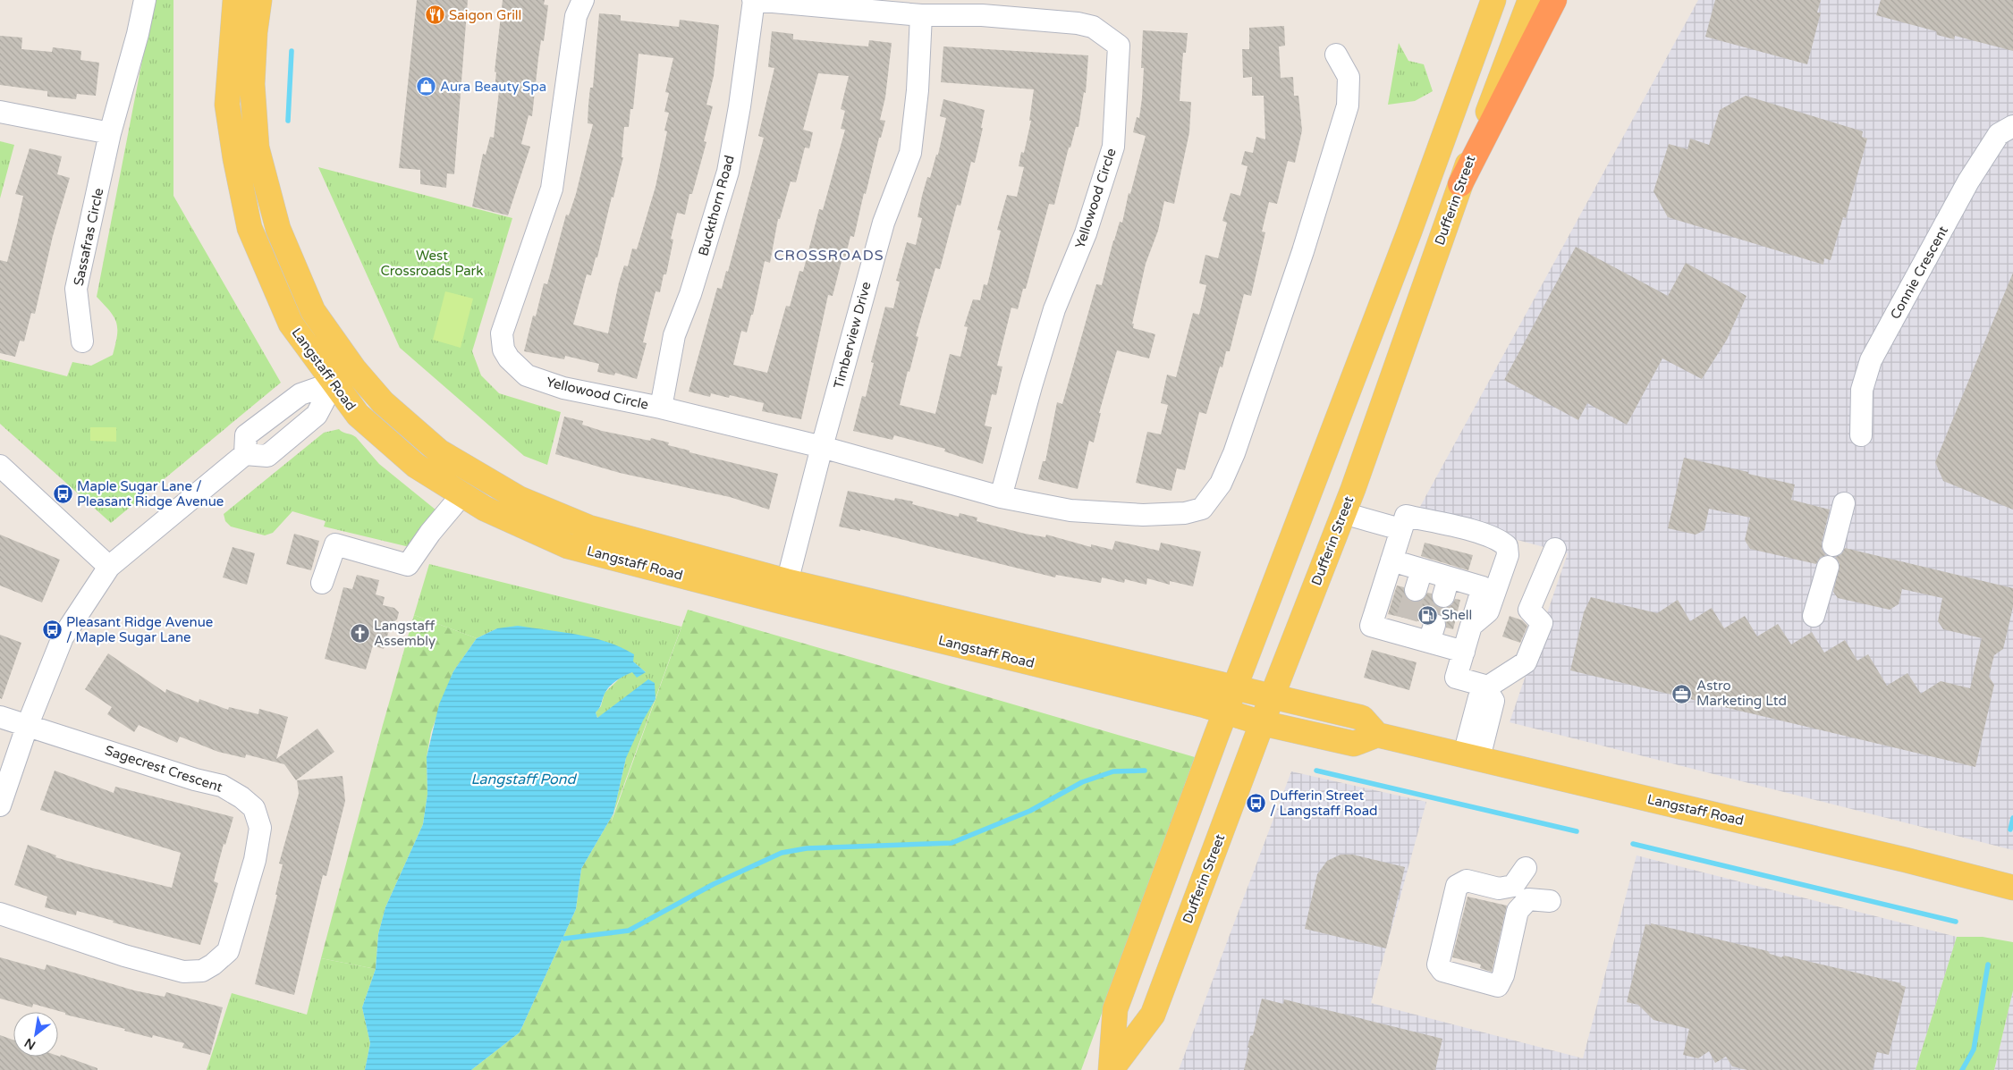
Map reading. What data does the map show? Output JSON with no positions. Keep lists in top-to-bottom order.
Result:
{
  "streets": {
    "main road": ["Dufferin Street", "Langstaff Road"],
    "street": [
      "Yellowood Circle",
      "Buckthorn Road",
      "Sassafras Circle",
      "Connie Crescent",
      "Timberview Drive",
      "Sagecrest Crescent"
    ]
  },
  "crossings": [
    ["Yellowood Circle", "Buckthorn Road"],
    ["Yellowood Circle", "Timberview Drive"],
    ["Dufferin Street", "Langstaff Road"],
    ["Timberview Drive", "Langstaff Road"]
  ],
  "districts": ["CROSSROADS"],
  "water": ["Langstaff Pond"],
  "parks": ["West Crossroads Park"],
  "places": {
    "restaurant": ["Saigon Grill"],
    "shop": ["Aura Beauty Spa"],
    "bus stop": ["Maple Sugar Lane / Pleasant Ridge Avenue", "Pleasant Ridge Avenue / Maple Sugar Lane", "Dufferin Street / Langstaff Road"],
    "fuel station": ["Shell"],
    "church": ["Langstaff Assembly"],
    "office": ["Astro Marketing Ltd"]
  },
  "north": "bottom left"
}
